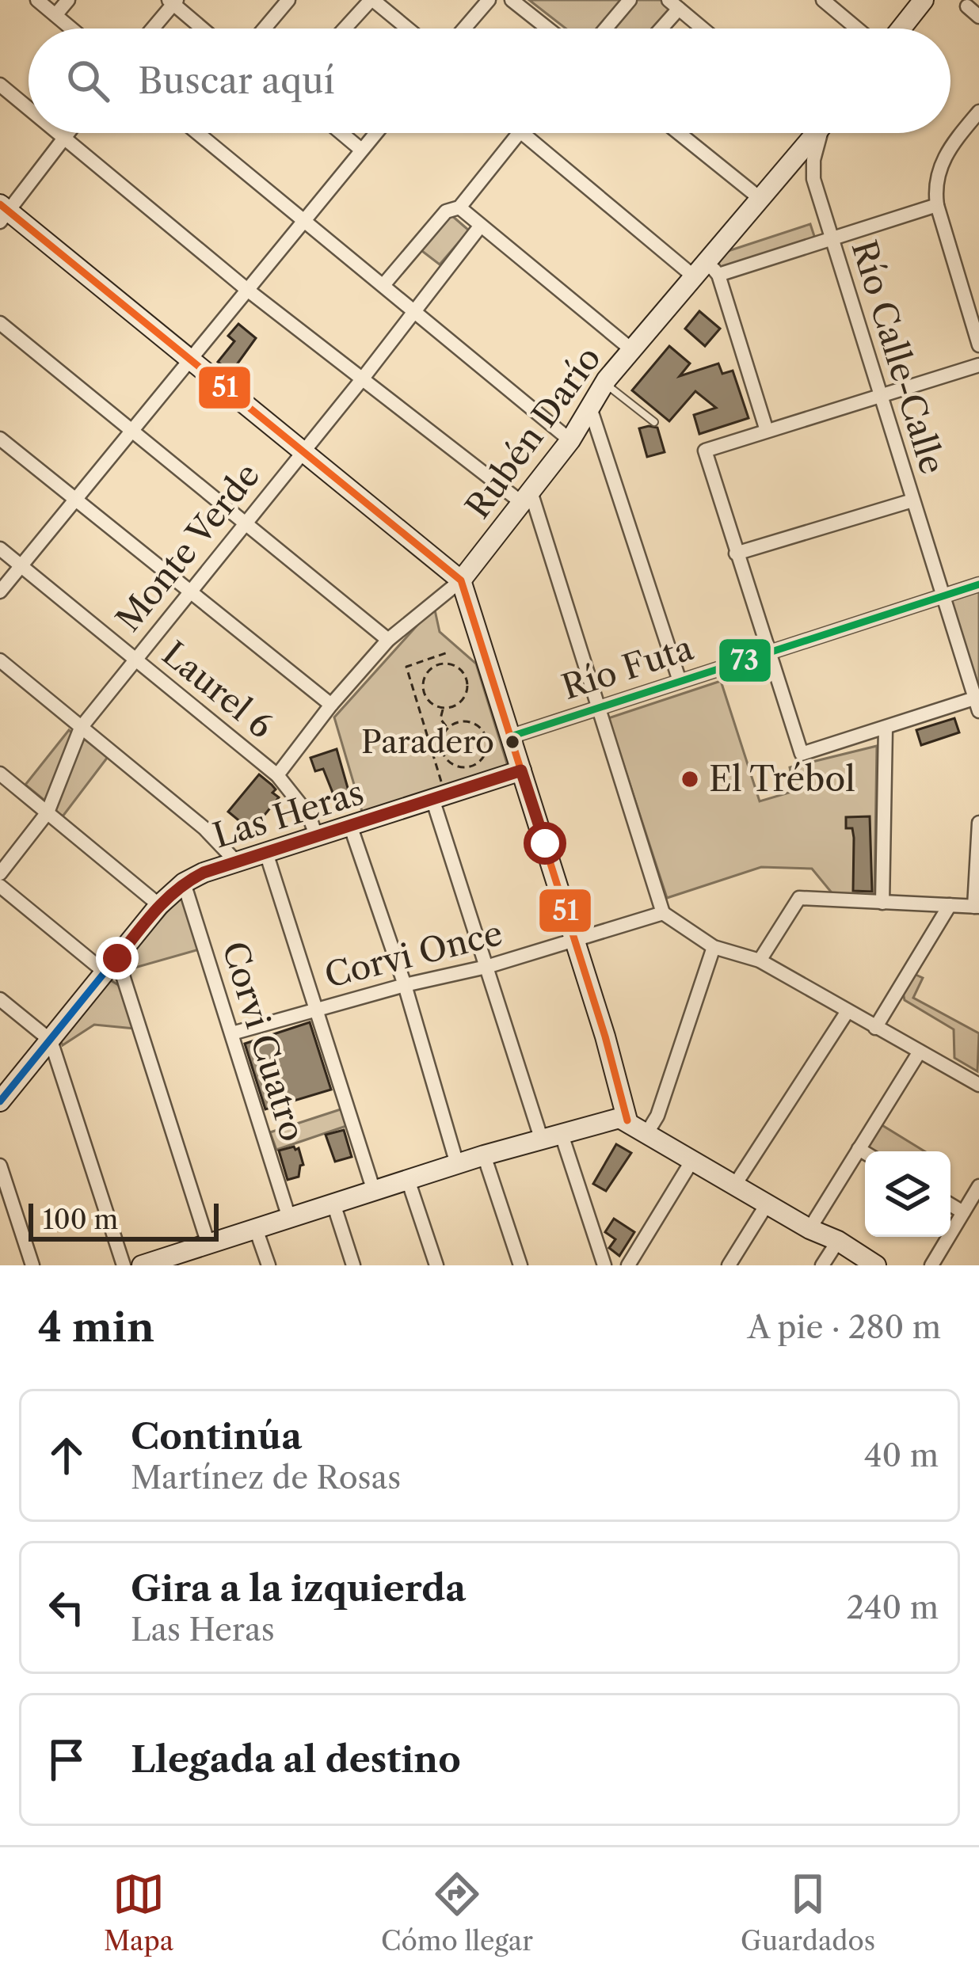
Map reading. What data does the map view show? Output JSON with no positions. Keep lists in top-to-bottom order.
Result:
{
  "streets": {
    "street": [
      "Río Calle-Calle",
      "Rubén Darío",
      "Monte Verde",
      "Río Futa",
      "Laurel 6",
      "Las Heras",
      "Corvi Once",
      "Corvi Cuatro"
    ]
  },
  "crossings": [
    ["Río Calle-Calle", "Río Futa"],
    ["Rubén Darío", "Laurel 6"],
    ["Monte Verde", "Laurel 6"],
    ["Laurel 6", "Las Heras"],
    ["Las Heras", "Corvi Cuatro"],
    ["Corvi Once", "Corvi Cuatro"]
  ],
  "places": ["Paradero", "El Trébol"],
  "lines": ["transit line 51", "transit line 73"],
  "scale_bar": "100 m",
  "page": {
    "search": "Buscar aquí",
    "scale": "100 m",
    "heading": ["4 min", "A pie · 280 m"],
    "list": [
      ["Continúa", "Martínez de Rosas", "40 m"],
      ["Gira a la izquierda", "Las Heras", "240 m"],
      "Llegada al destino"
    ],
    "nav": ["Mapa", "Cómo llegar", "Guardados"]
  }
}
